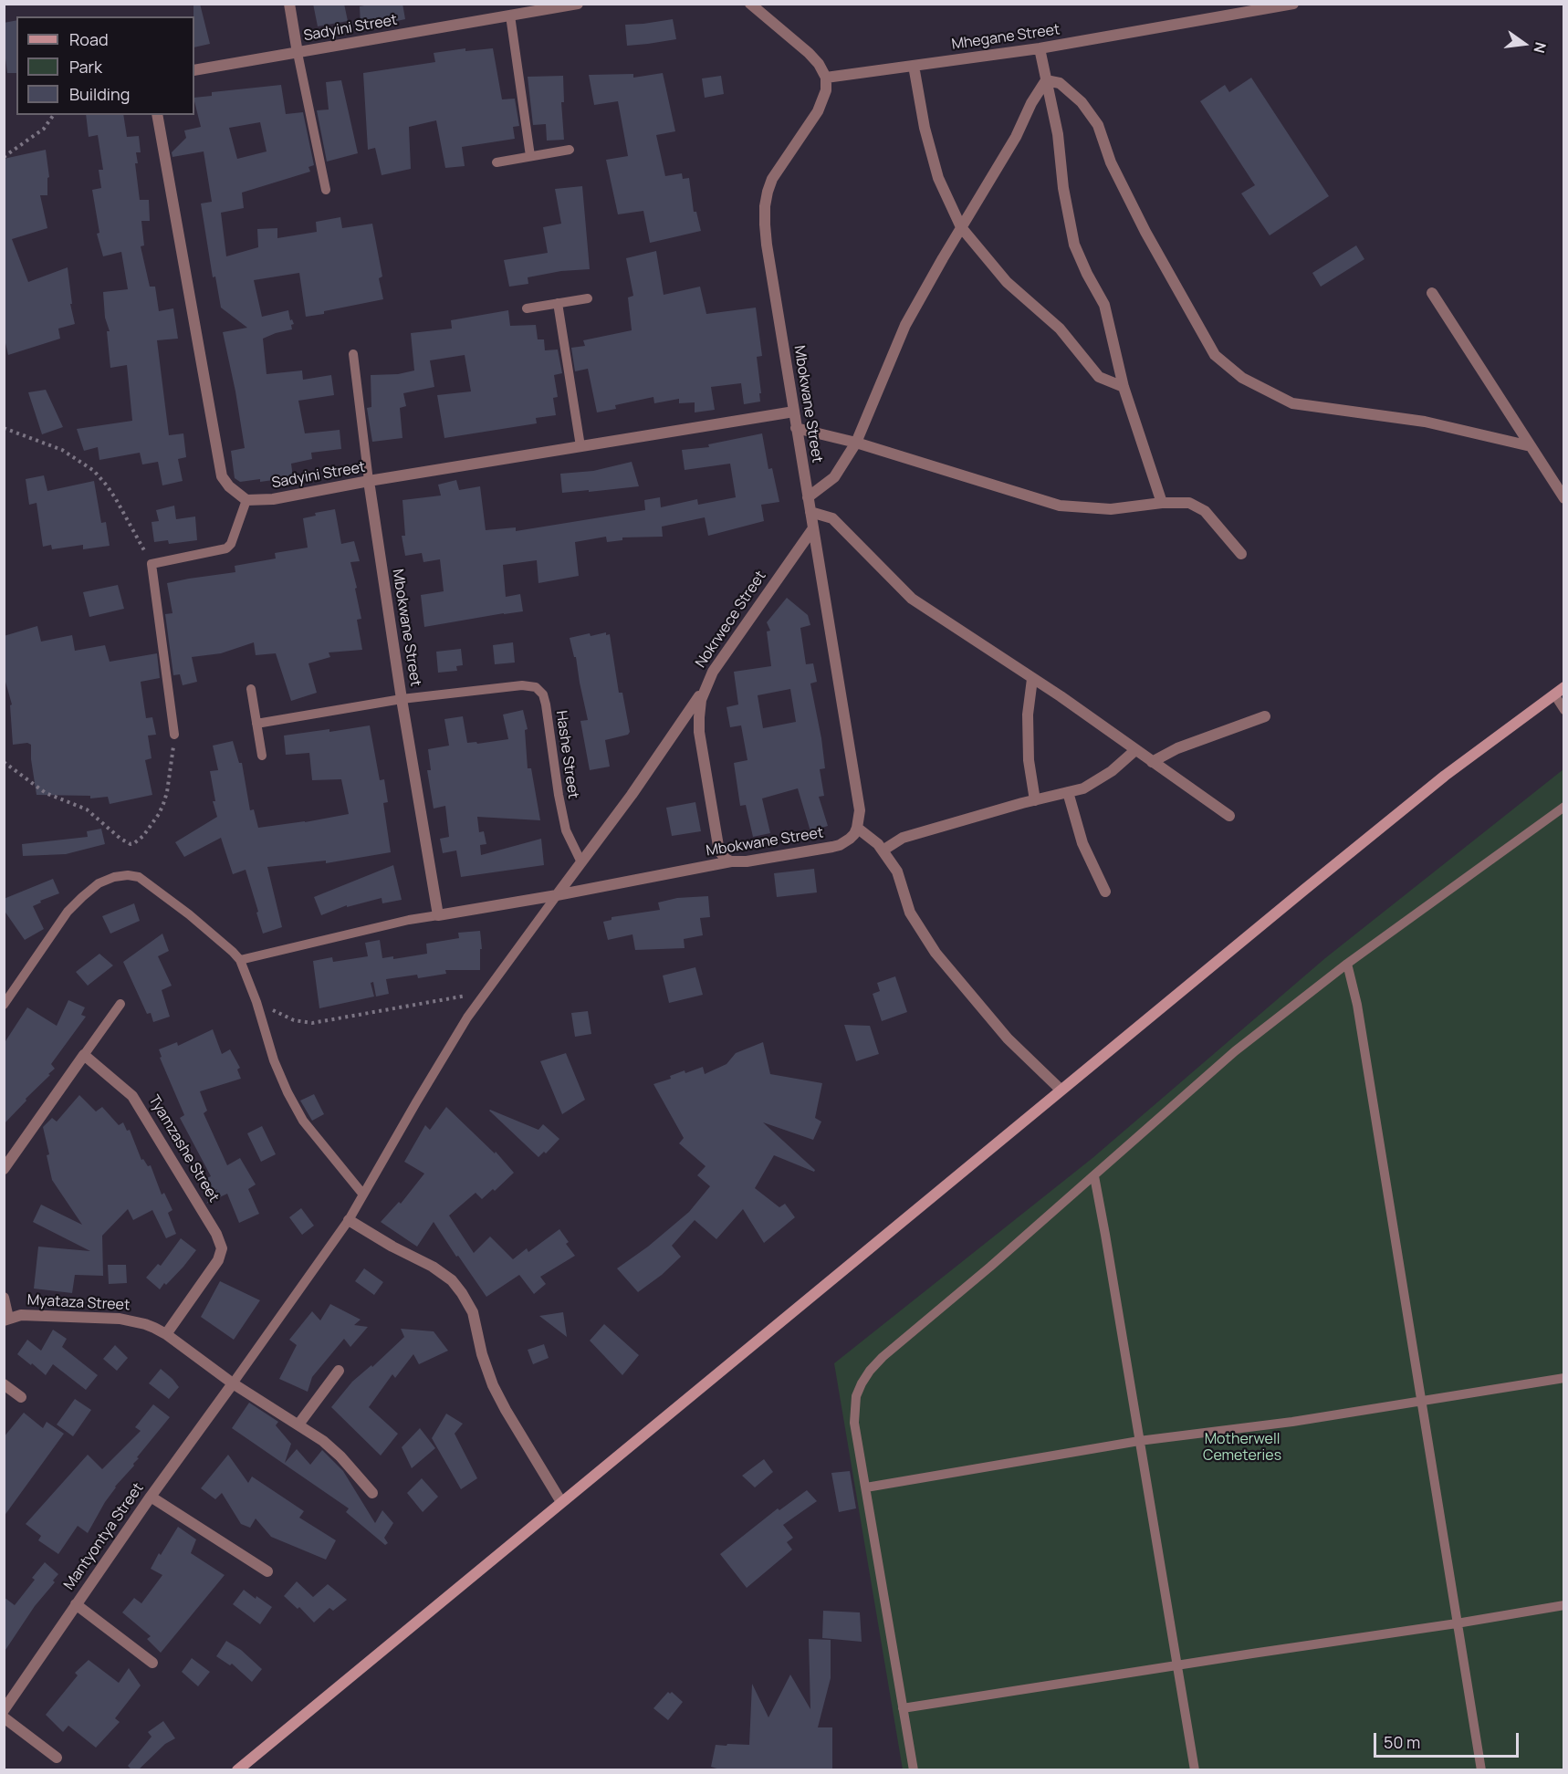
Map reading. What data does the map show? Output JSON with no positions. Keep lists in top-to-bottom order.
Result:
{
  "streets": {
    "street": [
      "Sadyini Street",
      "Mhegane Street",
      "Mbokwane Street",
      "Nokrwece Street",
      "Tyamzashe Street",
      "Myataza Street",
      "Mantyontya Street"
    ],
    "lane": ["Hashe Street"]
  },
  "crossings": [
    ["Sadyini Street", "Mbokwane Street"],
    ["Mhegane Street", "Mbokwane Street"],
    ["Mbokwane Street", "Nokrwece Street"],
    ["Mbokwane Street", "Hashe Street"],
    ["Tyamzashe Street", "Myataza Street"],
    ["Myataza Street", "Mantyontya Street"]
  ],
  "parks": ["Motherwell Cemeteries"],
  "legend": ["Road", "Park", "Building"],
  "scale_bar": "50 m",
  "north": "right"
}
